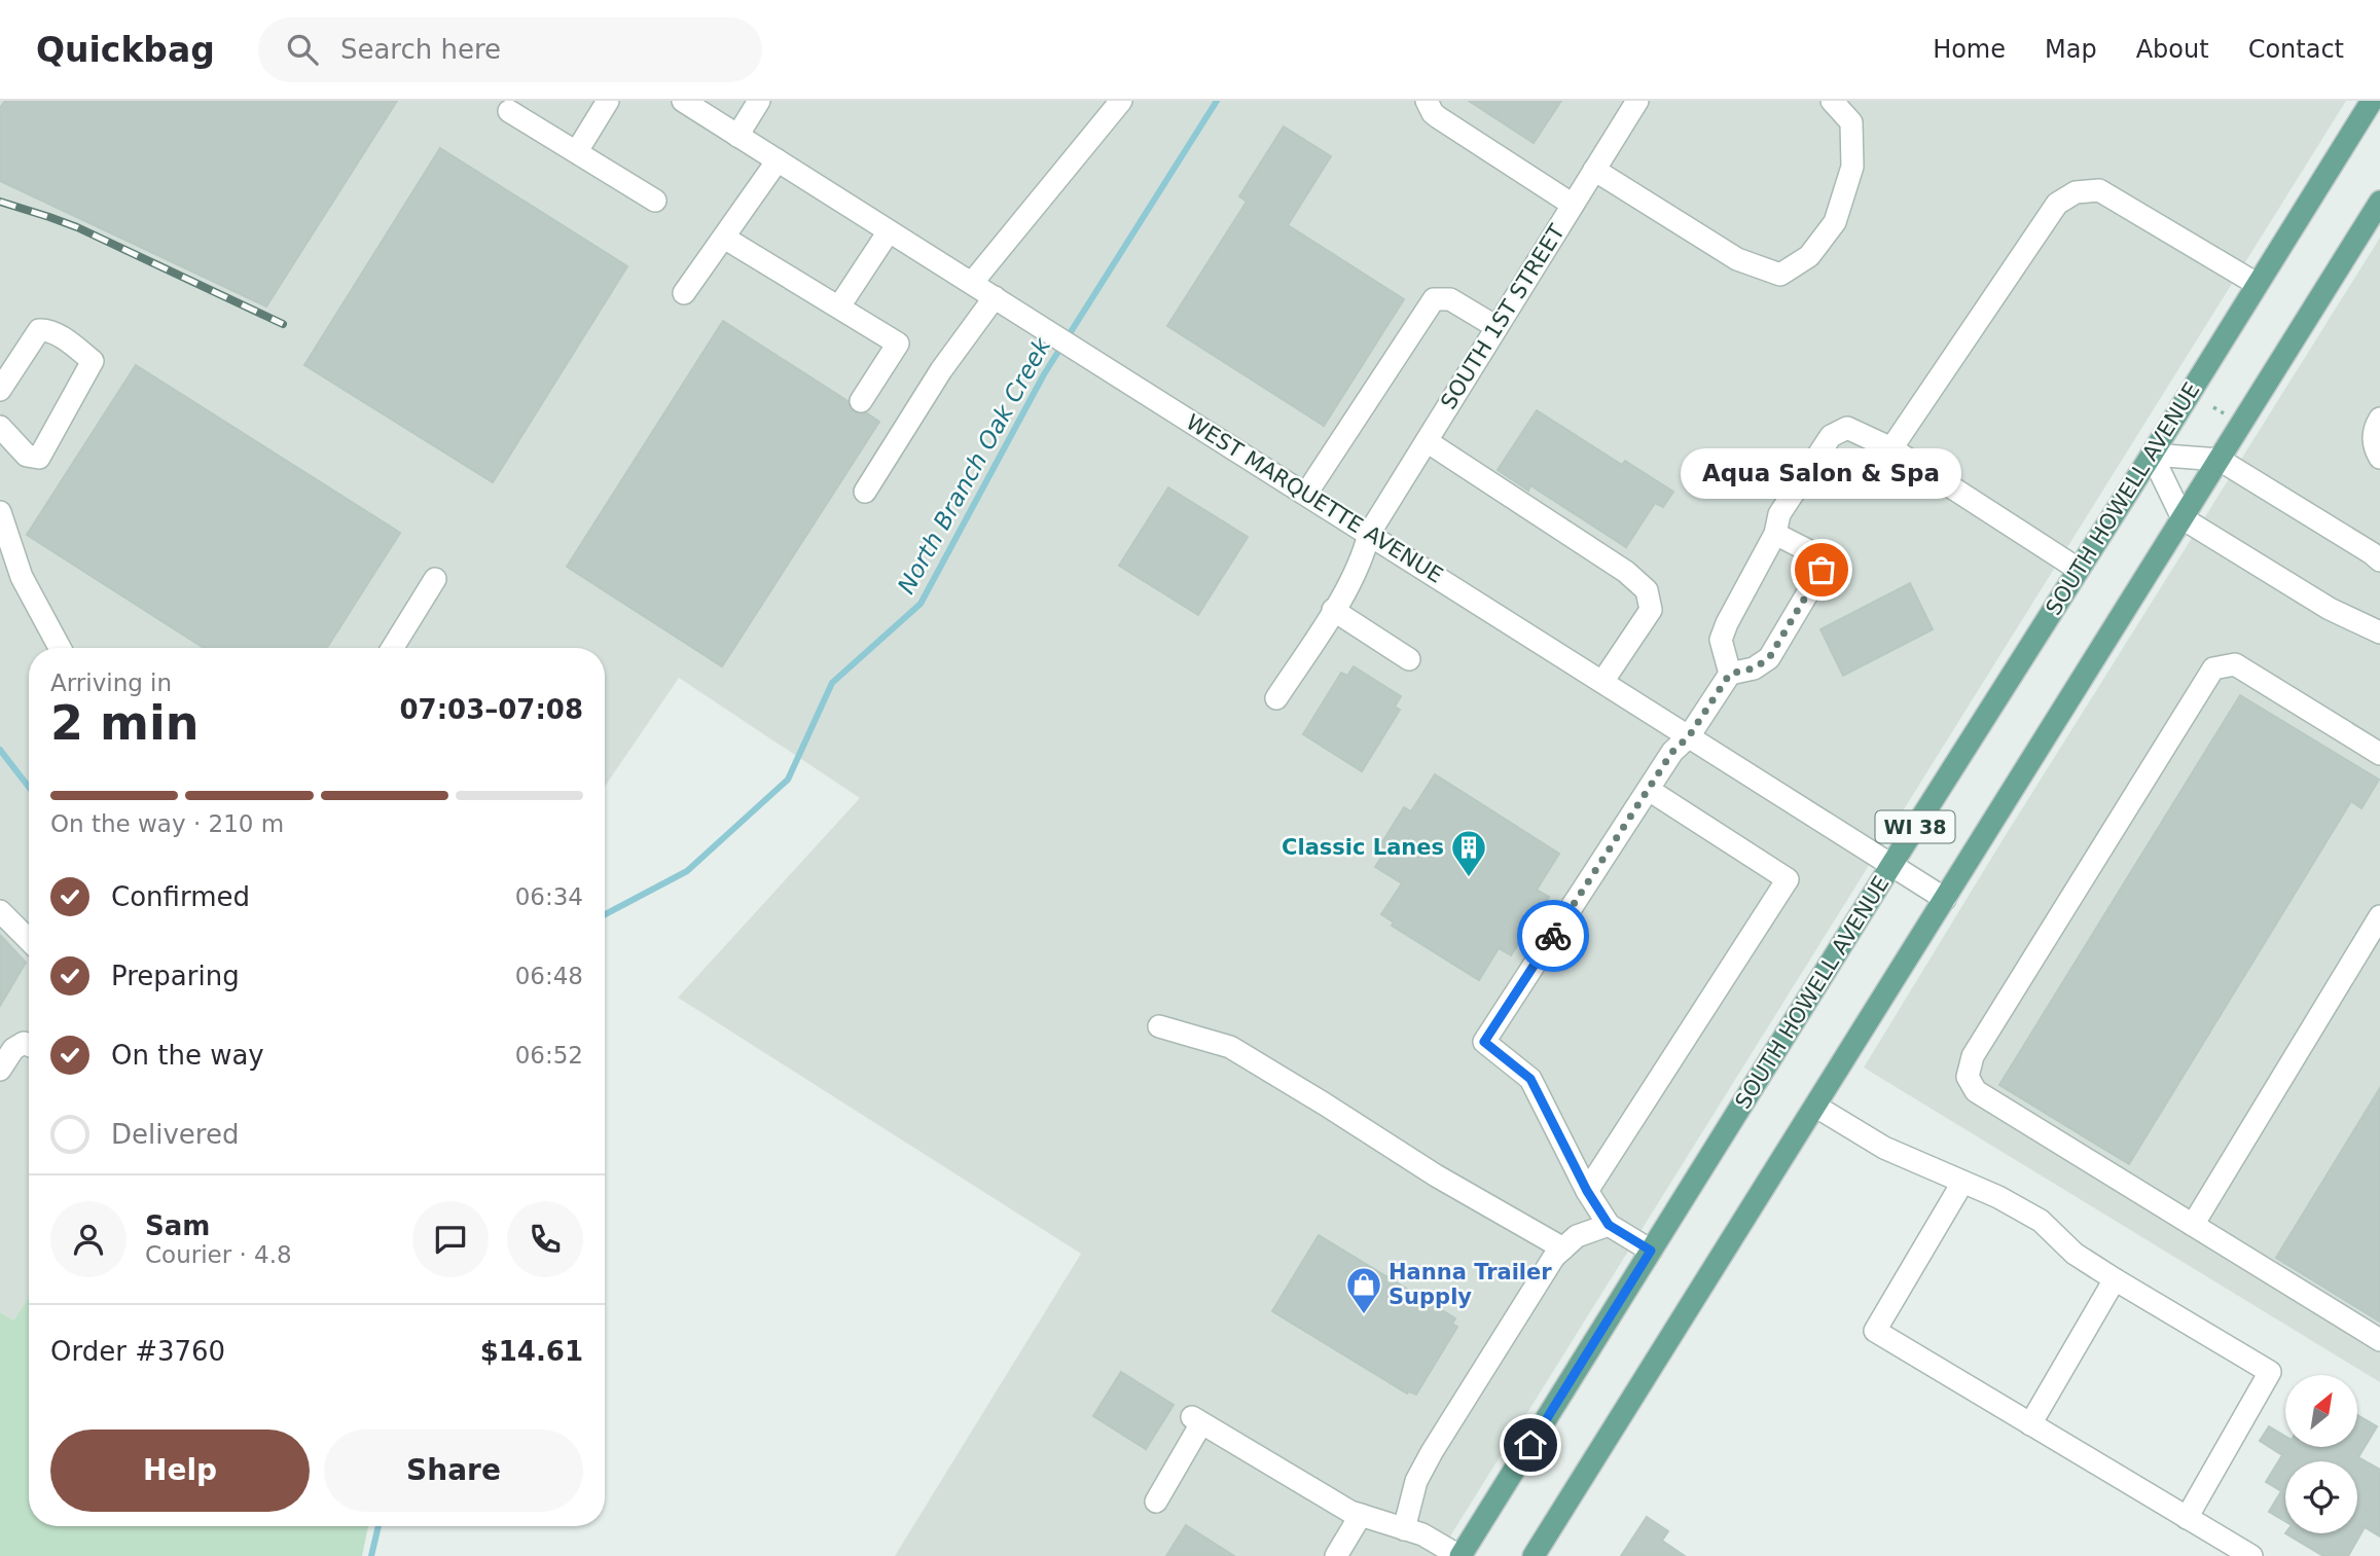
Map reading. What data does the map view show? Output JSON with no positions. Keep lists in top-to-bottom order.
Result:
{
  "streets": {
    "main road": ["SOUTH HOWELL AVENUE", "WI 38"],
    "street": ["SOUTH 1ST STREET", "WEST MARQUETTE AVENUE"]
  },
  "crossings": [
    ["SOUTH 1ST STREET", "WEST MARQUETTE AVENUE"],
    ["WEST MARQUETTE AVENUE", "SOUTH HOWELL AVENUE"],
    ["WEST MARQUETTE AVENUE", "WI 38"]
  ],
  "water": ["North Branch Oak Creek"],
  "places": {
    "other": ["Aqua Salon & Spa"],
    "building": ["Classic Lanes"],
    "shop": ["Hanna Trailer Supply"]
  },
  "north": "top right",
  "page": {
    "header": "Quickbag",
    "search": "Search here",
    "nav": [
      "Home",
      "Map",
      "About",
      "Contact"
    ],
    "bubble": "Aqua Salon & Spa",
    "heading": ["2 min", "Arriving in", "07:03–07:08"],
    "panel": [
      "Sam",
      "Courier · 4.8",
      "Order #3760",
      "$14.61"
    ],
    "bar": "On the way · 210 m",
    "list": [
      ["Confirmed", "06:34"],
      ["Preparing", "06:48"],
      ["On the way", "06:52"],
      "Delivered"
    ],
    "buttons": ["Help", "Share"]
  }
}
